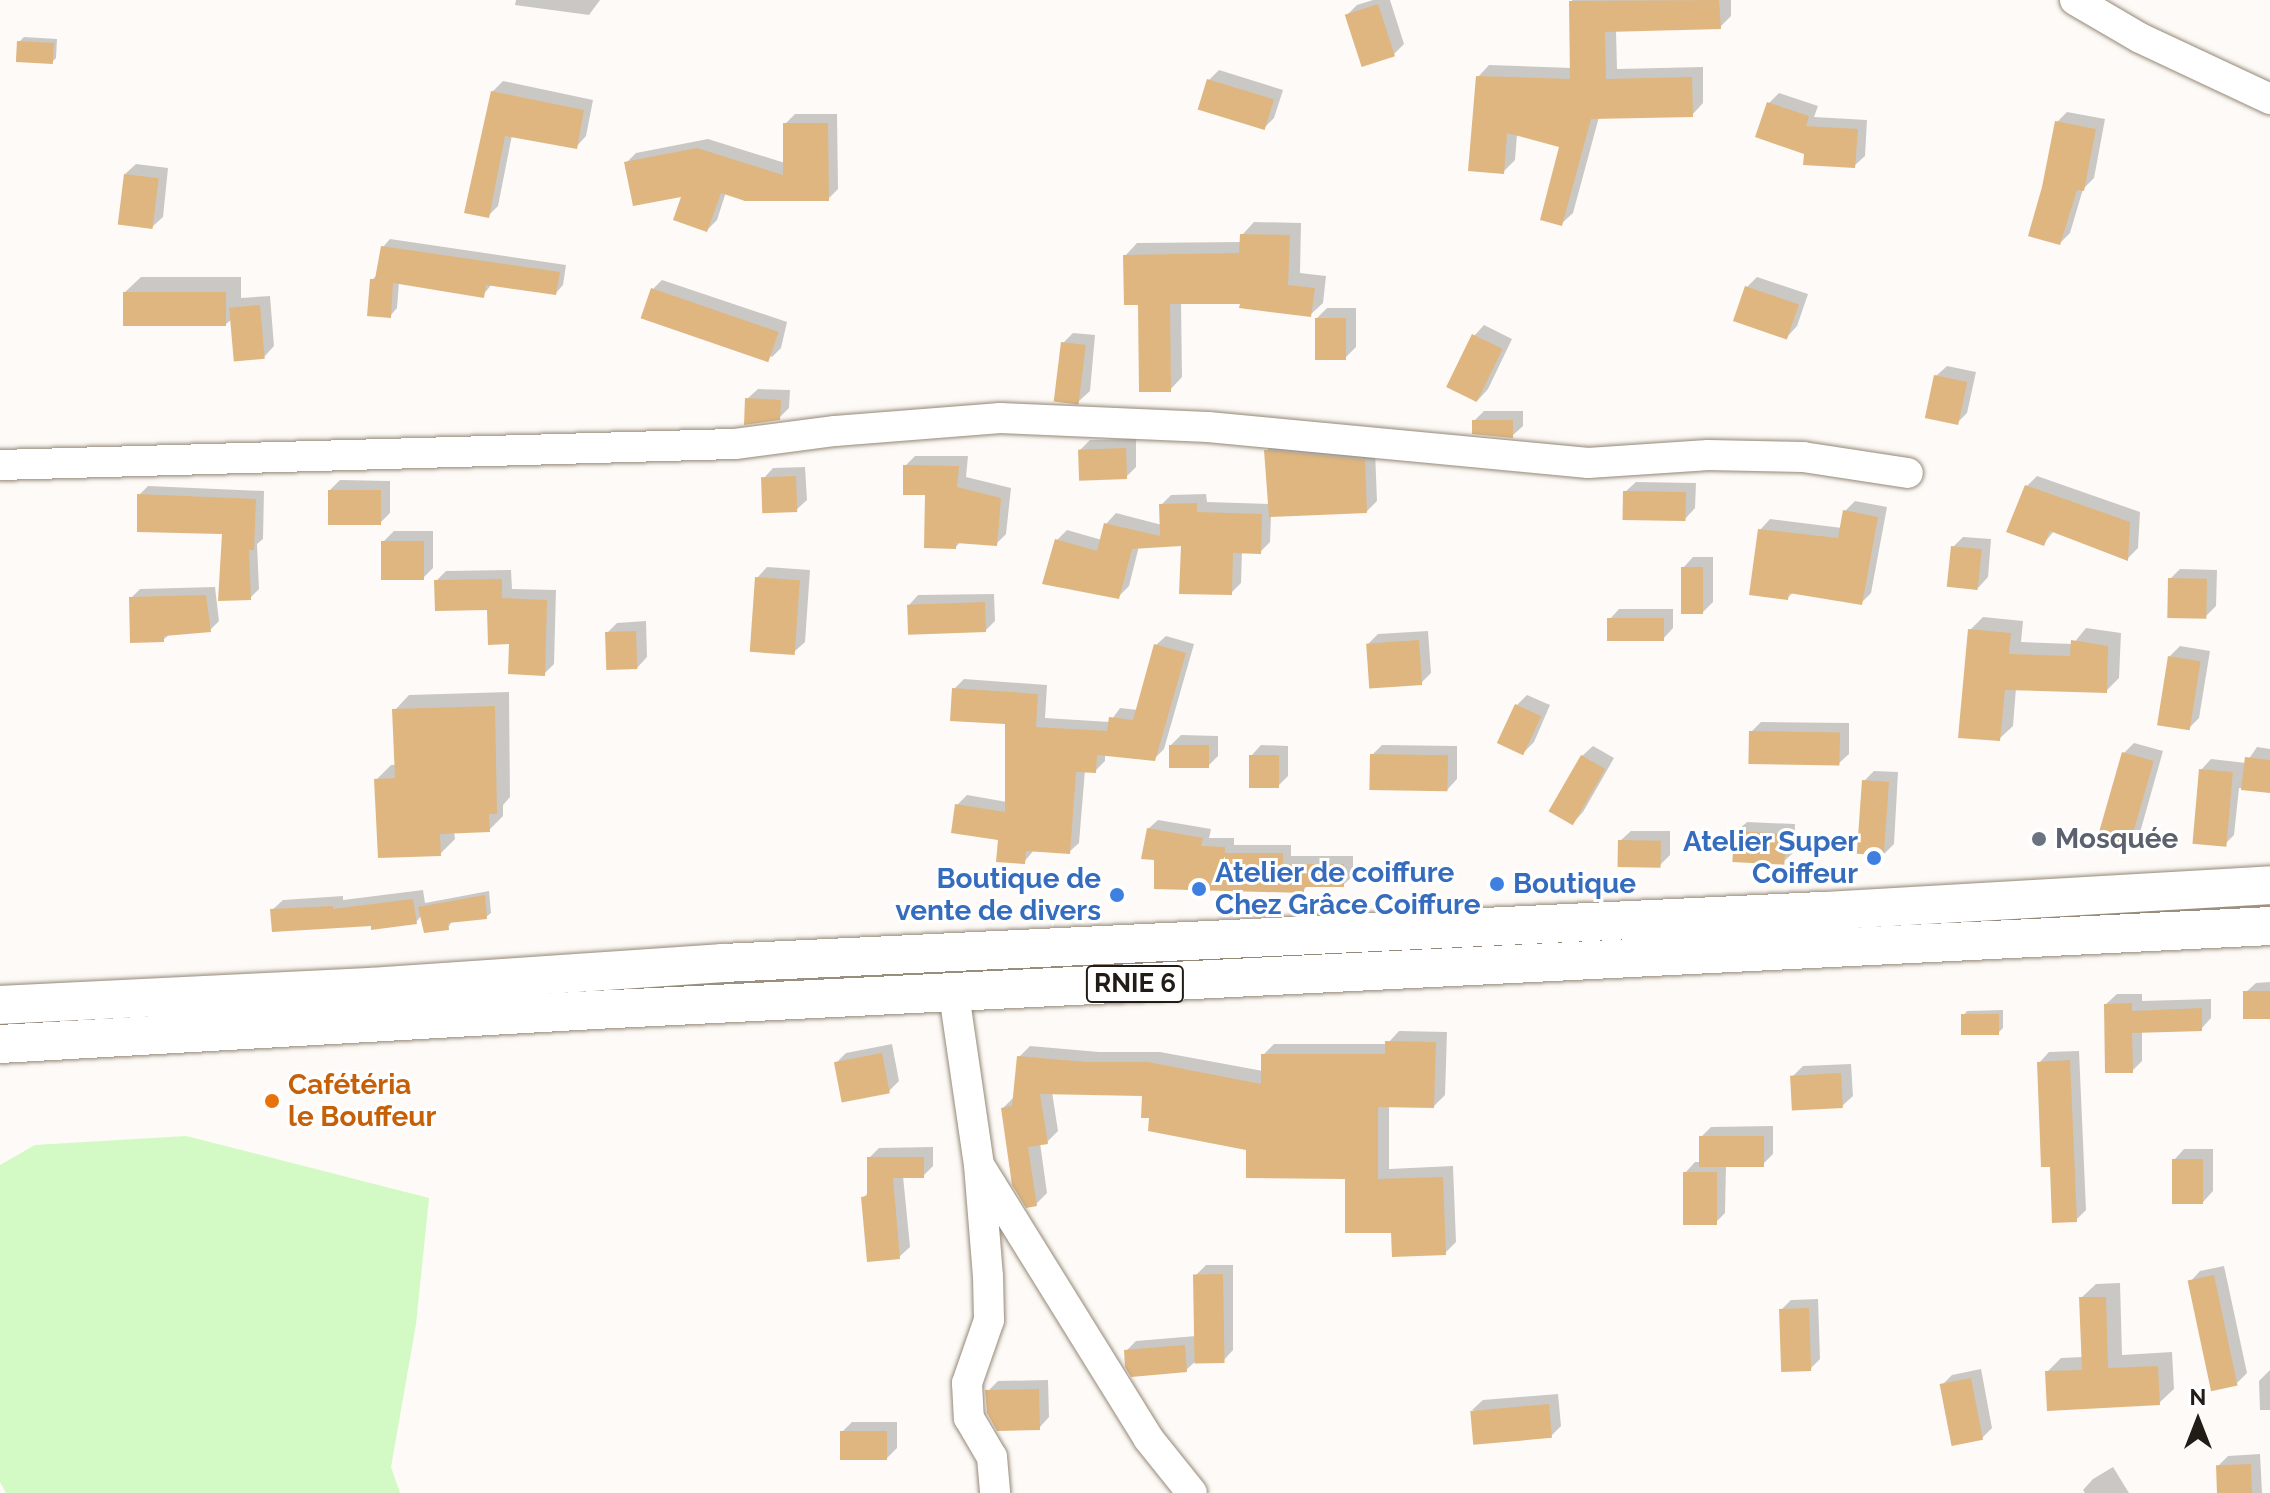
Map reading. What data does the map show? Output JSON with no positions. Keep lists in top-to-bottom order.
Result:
{
  "streets": {
    "main road": ["RNIE 6"]
  },
  "places": [
    "Mosquée",
    "Atelier Super Coiffeur",
    "Boutique",
    "Atelier de coiffure Chez Grâce Coiffure",
    "Boutique de vente de divers",
    "Cafétéria le Bouffeur"
  ],
  "north": "top"
}
